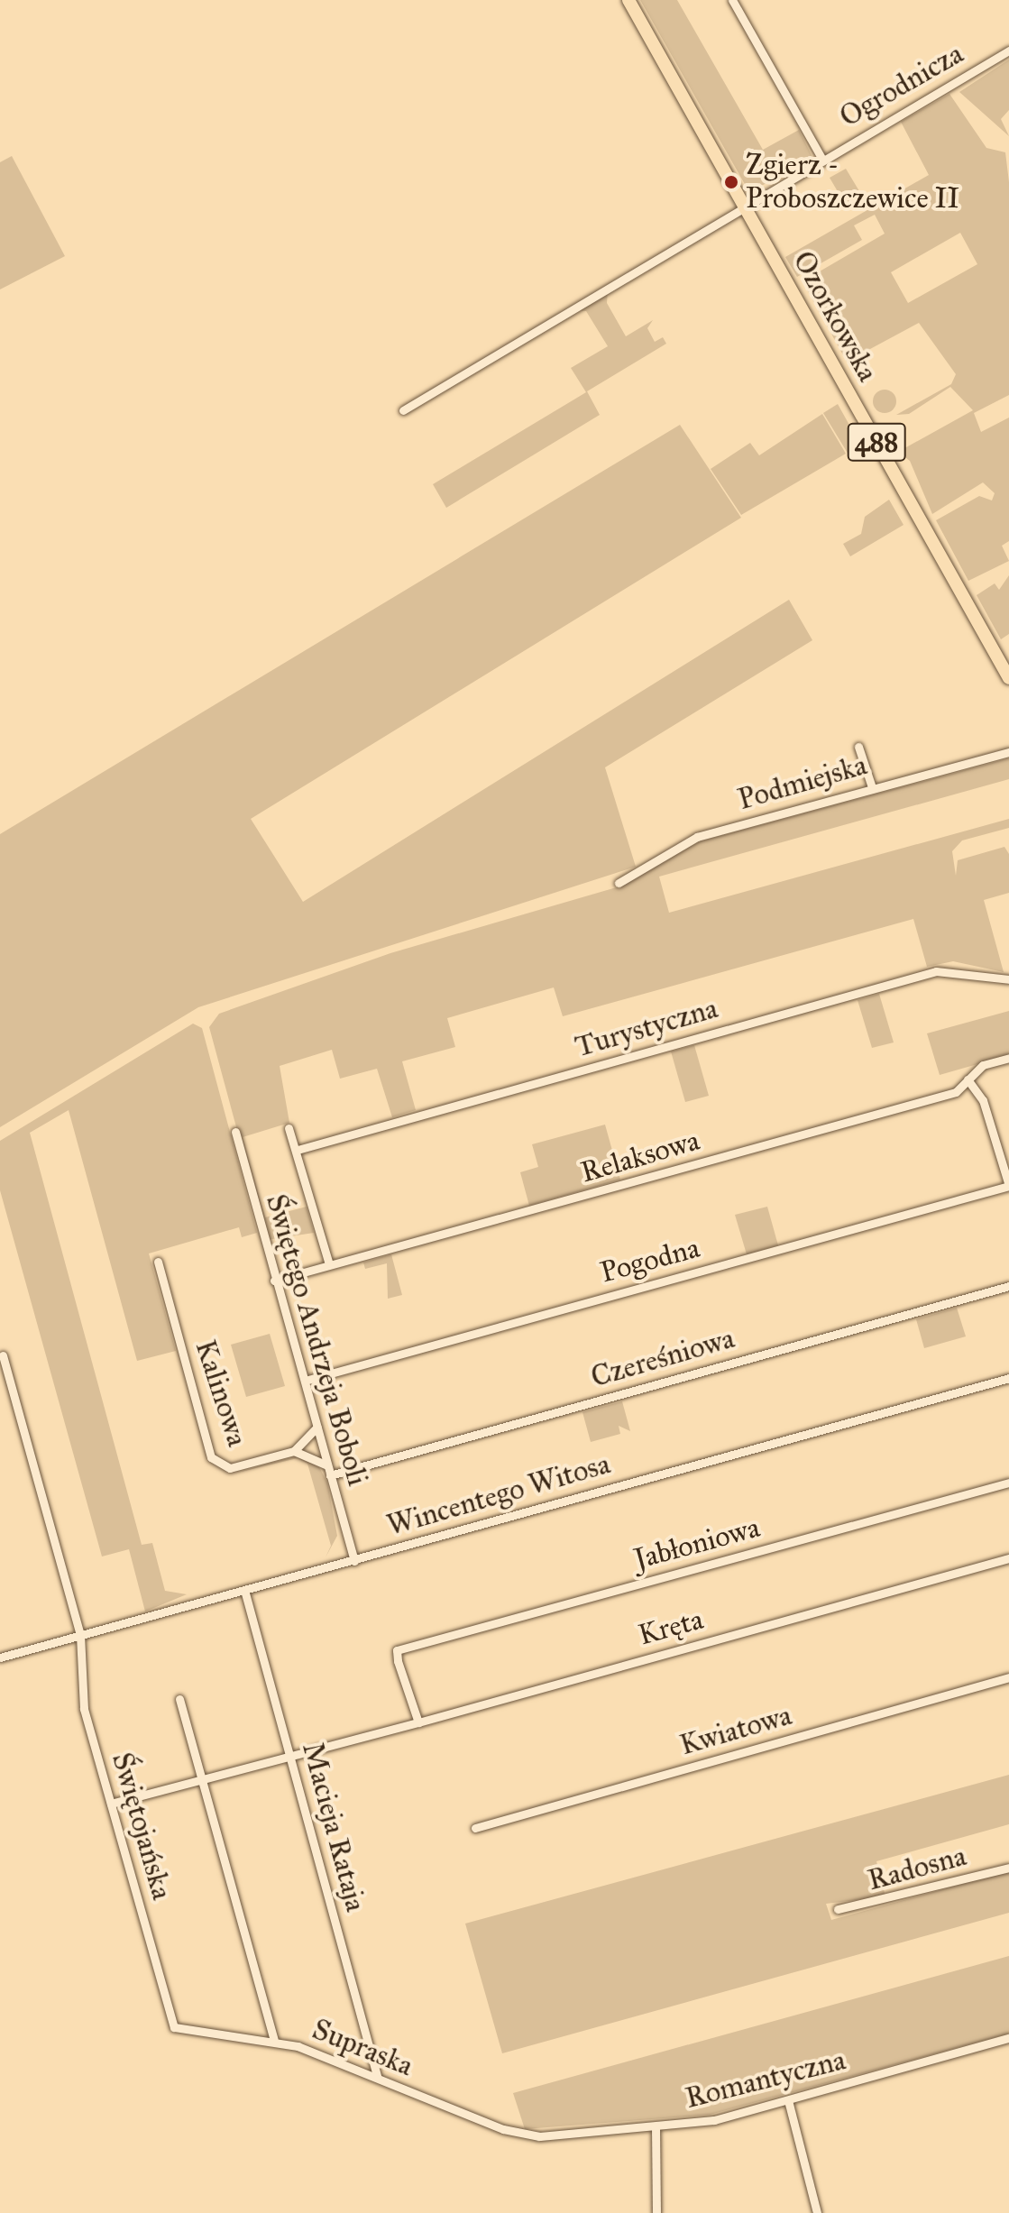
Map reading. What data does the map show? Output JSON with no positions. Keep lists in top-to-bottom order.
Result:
{
  "streets": {
    "main road": ["Ozorkowska", "488"],
    "street": [
      "Ogrodnicza",
      "Podmiejska",
      "Turystyczna",
      "Relaksowa",
      "Pogodna",
      "Świętego Andrzeja Boboli",
      "Czereśniowa",
      "Kalinowa",
      "Wincentego Witosa",
      "Jabłoniowa",
      "Kręta",
      "Kwiatowa",
      "Świętojańska",
      "Macieja Rataja",
      "Radosna",
      "Supraska",
      "Romantyczna"
    ]
  },
  "crossings": [
    ["Ogrodnicza", "Ozorkowska"],
    ["Ogrodnicza", "488"],
    ["Ozorkowska", "488"],
    ["Relaksowa", "Świętego Andrzeja Boboli"],
    ["Pogodna", "Świętego Andrzeja Boboli"],
    ["Świętego Andrzeja Boboli", "Czereśniowa"],
    ["Świętego Andrzeja Boboli", "Kalinowa"],
    ["Świętego Andrzeja Boboli", "Wincentego Witosa"],
    ["Wincentego Witosa", "Świętojańska"],
    ["Wincentego Witosa", "Macieja Rataja"],
    ["Jabłoniowa", "Kręta"],
    ["Kręta", "Świętojańska"],
    ["Kręta", "Macieja Rataja"],
    ["Świętojańska", "Supraska"],
    ["Macieja Rataja", "Supraska"],
    ["Supraska", "Romantyczna"]
  ],
  "places": ["Zgierz - Proboszczewice II"]
}
